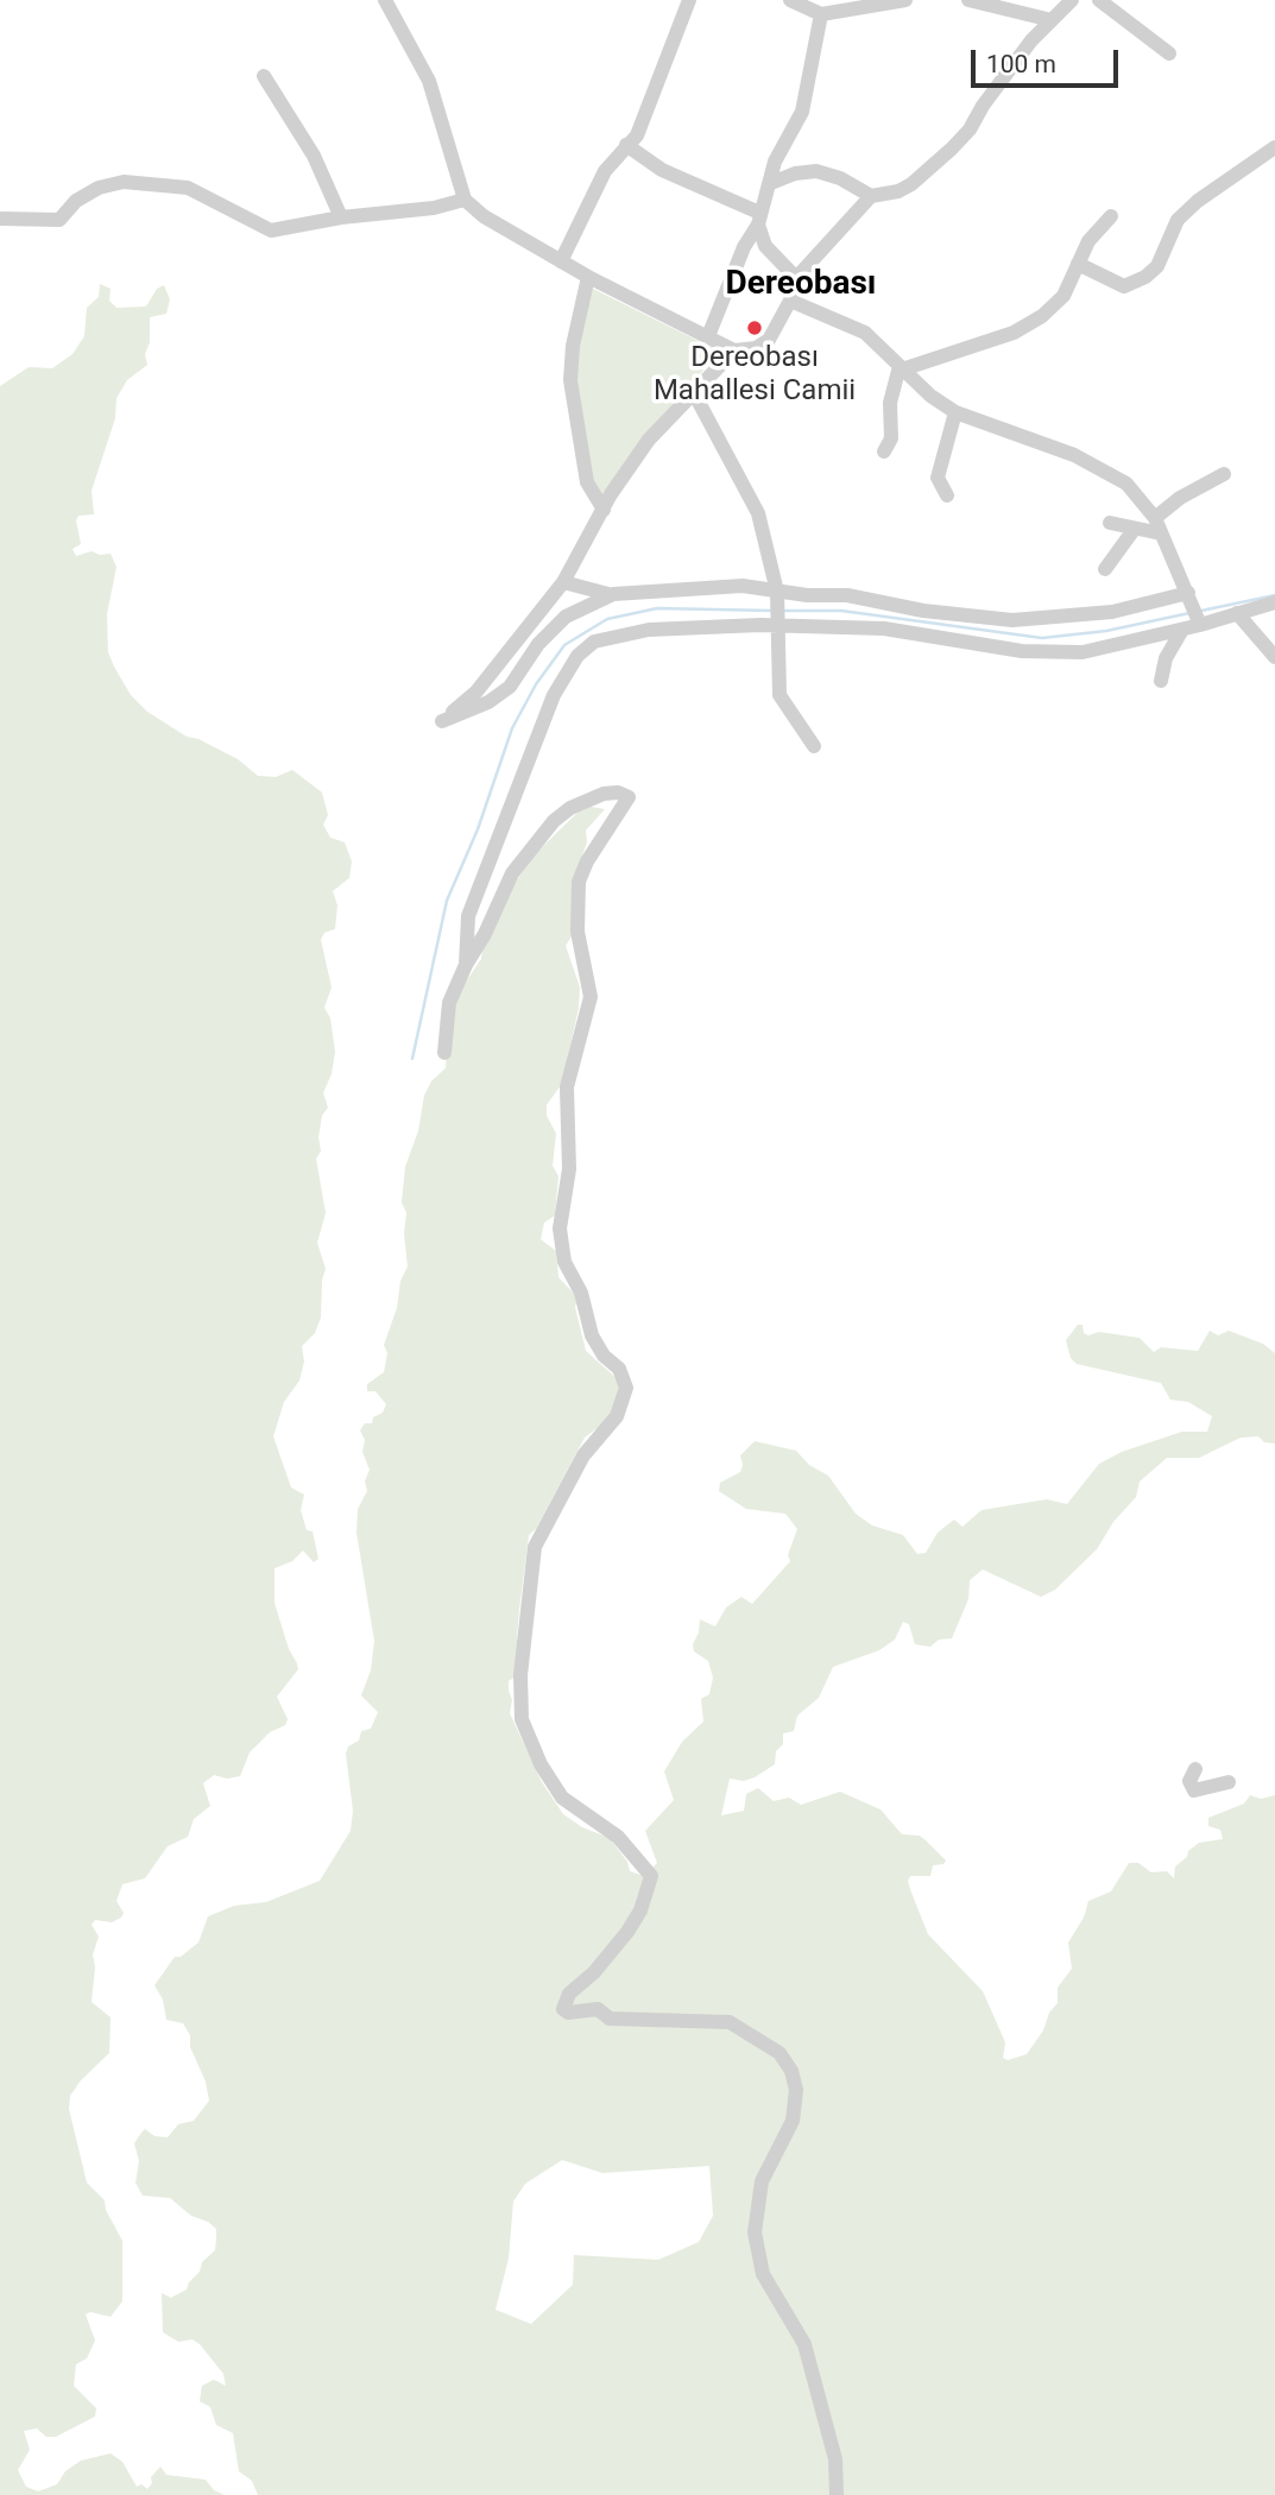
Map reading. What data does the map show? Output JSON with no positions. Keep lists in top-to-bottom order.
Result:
{
  "districts": ["Dereobası"],
  "places": ["Dereobası Mahallesi Camii"],
  "scale_bar": "100 m"
}
